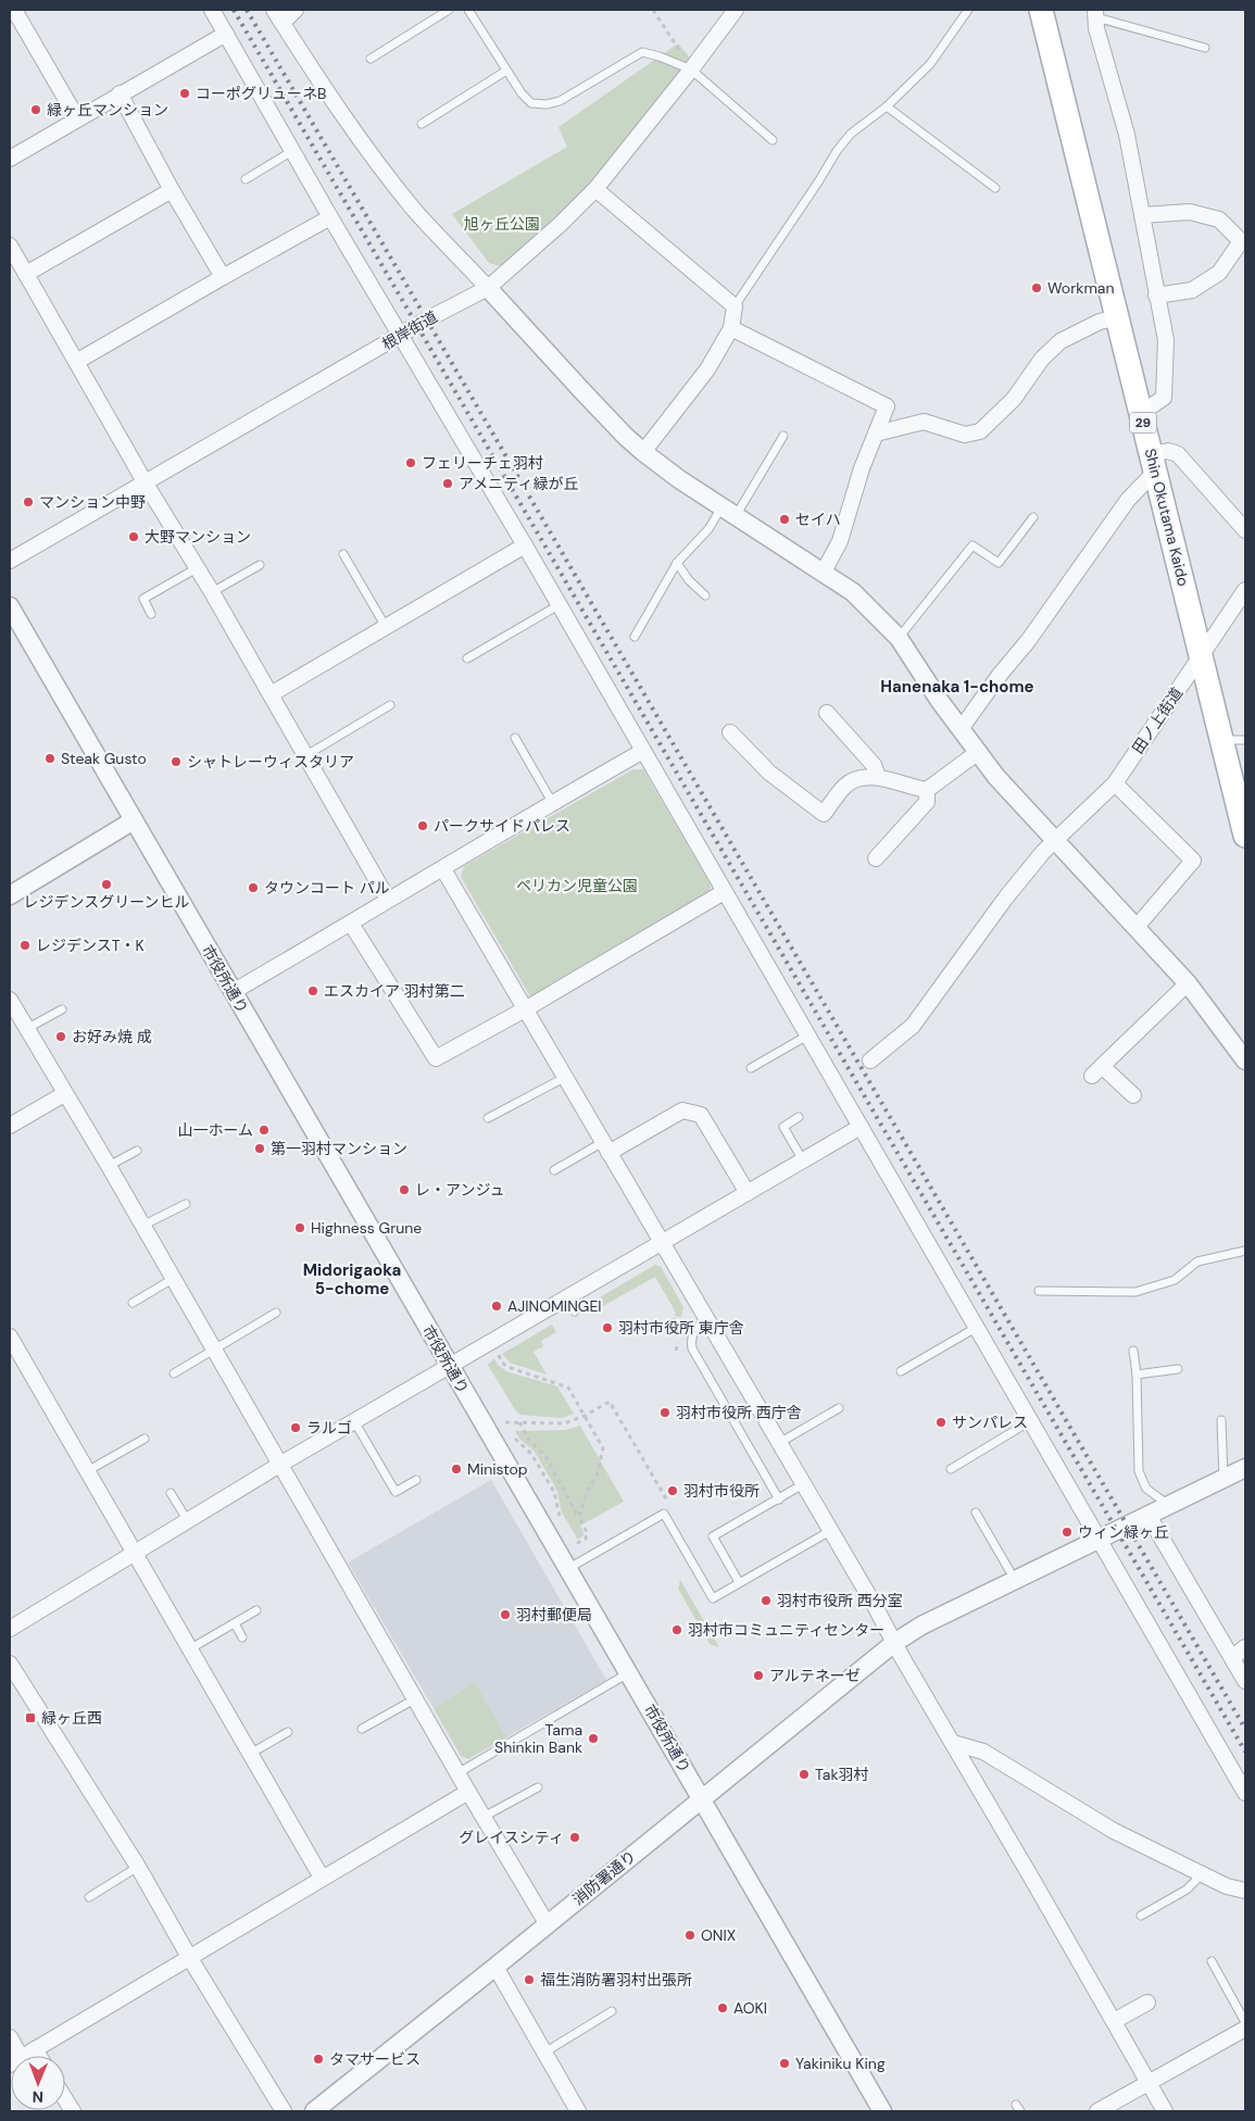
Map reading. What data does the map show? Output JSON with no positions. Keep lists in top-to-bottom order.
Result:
{
  "streets": {
    "main road": ["29", "Shin Okutama Kaido"],
    "street": [
      "根岸街道",
      "田ノ上街道",
      "市役所通り",
      "消防署通り"
    ]
  },
  "crossings": [
    ["Shin Okutama Kaido", "田ノ上街道"],
    ["市役所通り", "消防署通り"]
  ],
  "districts": ["Hanenaka 1-chome", "Midorigaoka 5-chome"],
  "parks": ["旭ヶ丘公園", "ペリカン児童公園"],
  "places": {
    "other": [
      "コーポグリューネB",
      "緑ヶ丘マンション",
      "Workman",
      "フェリーチェ羽村",
      "アメニティ緑が丘",
      "マンション中野",
      "セイハ",
      "大野マンション",
      "Steak Gusto",
      "シャトレーウィスタリア",
      "パークサイドパレス",
      "レジデンスグリーンヒル",
      "タウンコート パル",
      "レジデンスT・K",
      "エスカイア 羽村第二",
      "お好み焼 成",
      "山一ホーム",
      "第一羽村マンション",
      "レ・アンジュ",
      "Highness Grune",
      "AJINOMINGEI",
      "羽村市役所 東庁舎",
      "羽村市役所 西庁舎",
      "サンパレス",
      "ラルゴ",
      "Ministop",
      "羽村市役所",
      "ウィン緑ヶ丘",
      "羽村市役所 西分室",
      "羽村郵便局",
      "羽村市コミュニティセンター",
      "アルテネーゼ",
      "Tama Shinkin Bank",
      "Tak羽村",
      "グレイスシティ",
      "ONIX",
      "福生消防署羽村出張所",
      "AOKI",
      "タマサービス",
      "Yakiniku King"
    ],
    "transit": ["緑ヶ丘西"]
  },
  "north": "bottom"
}
